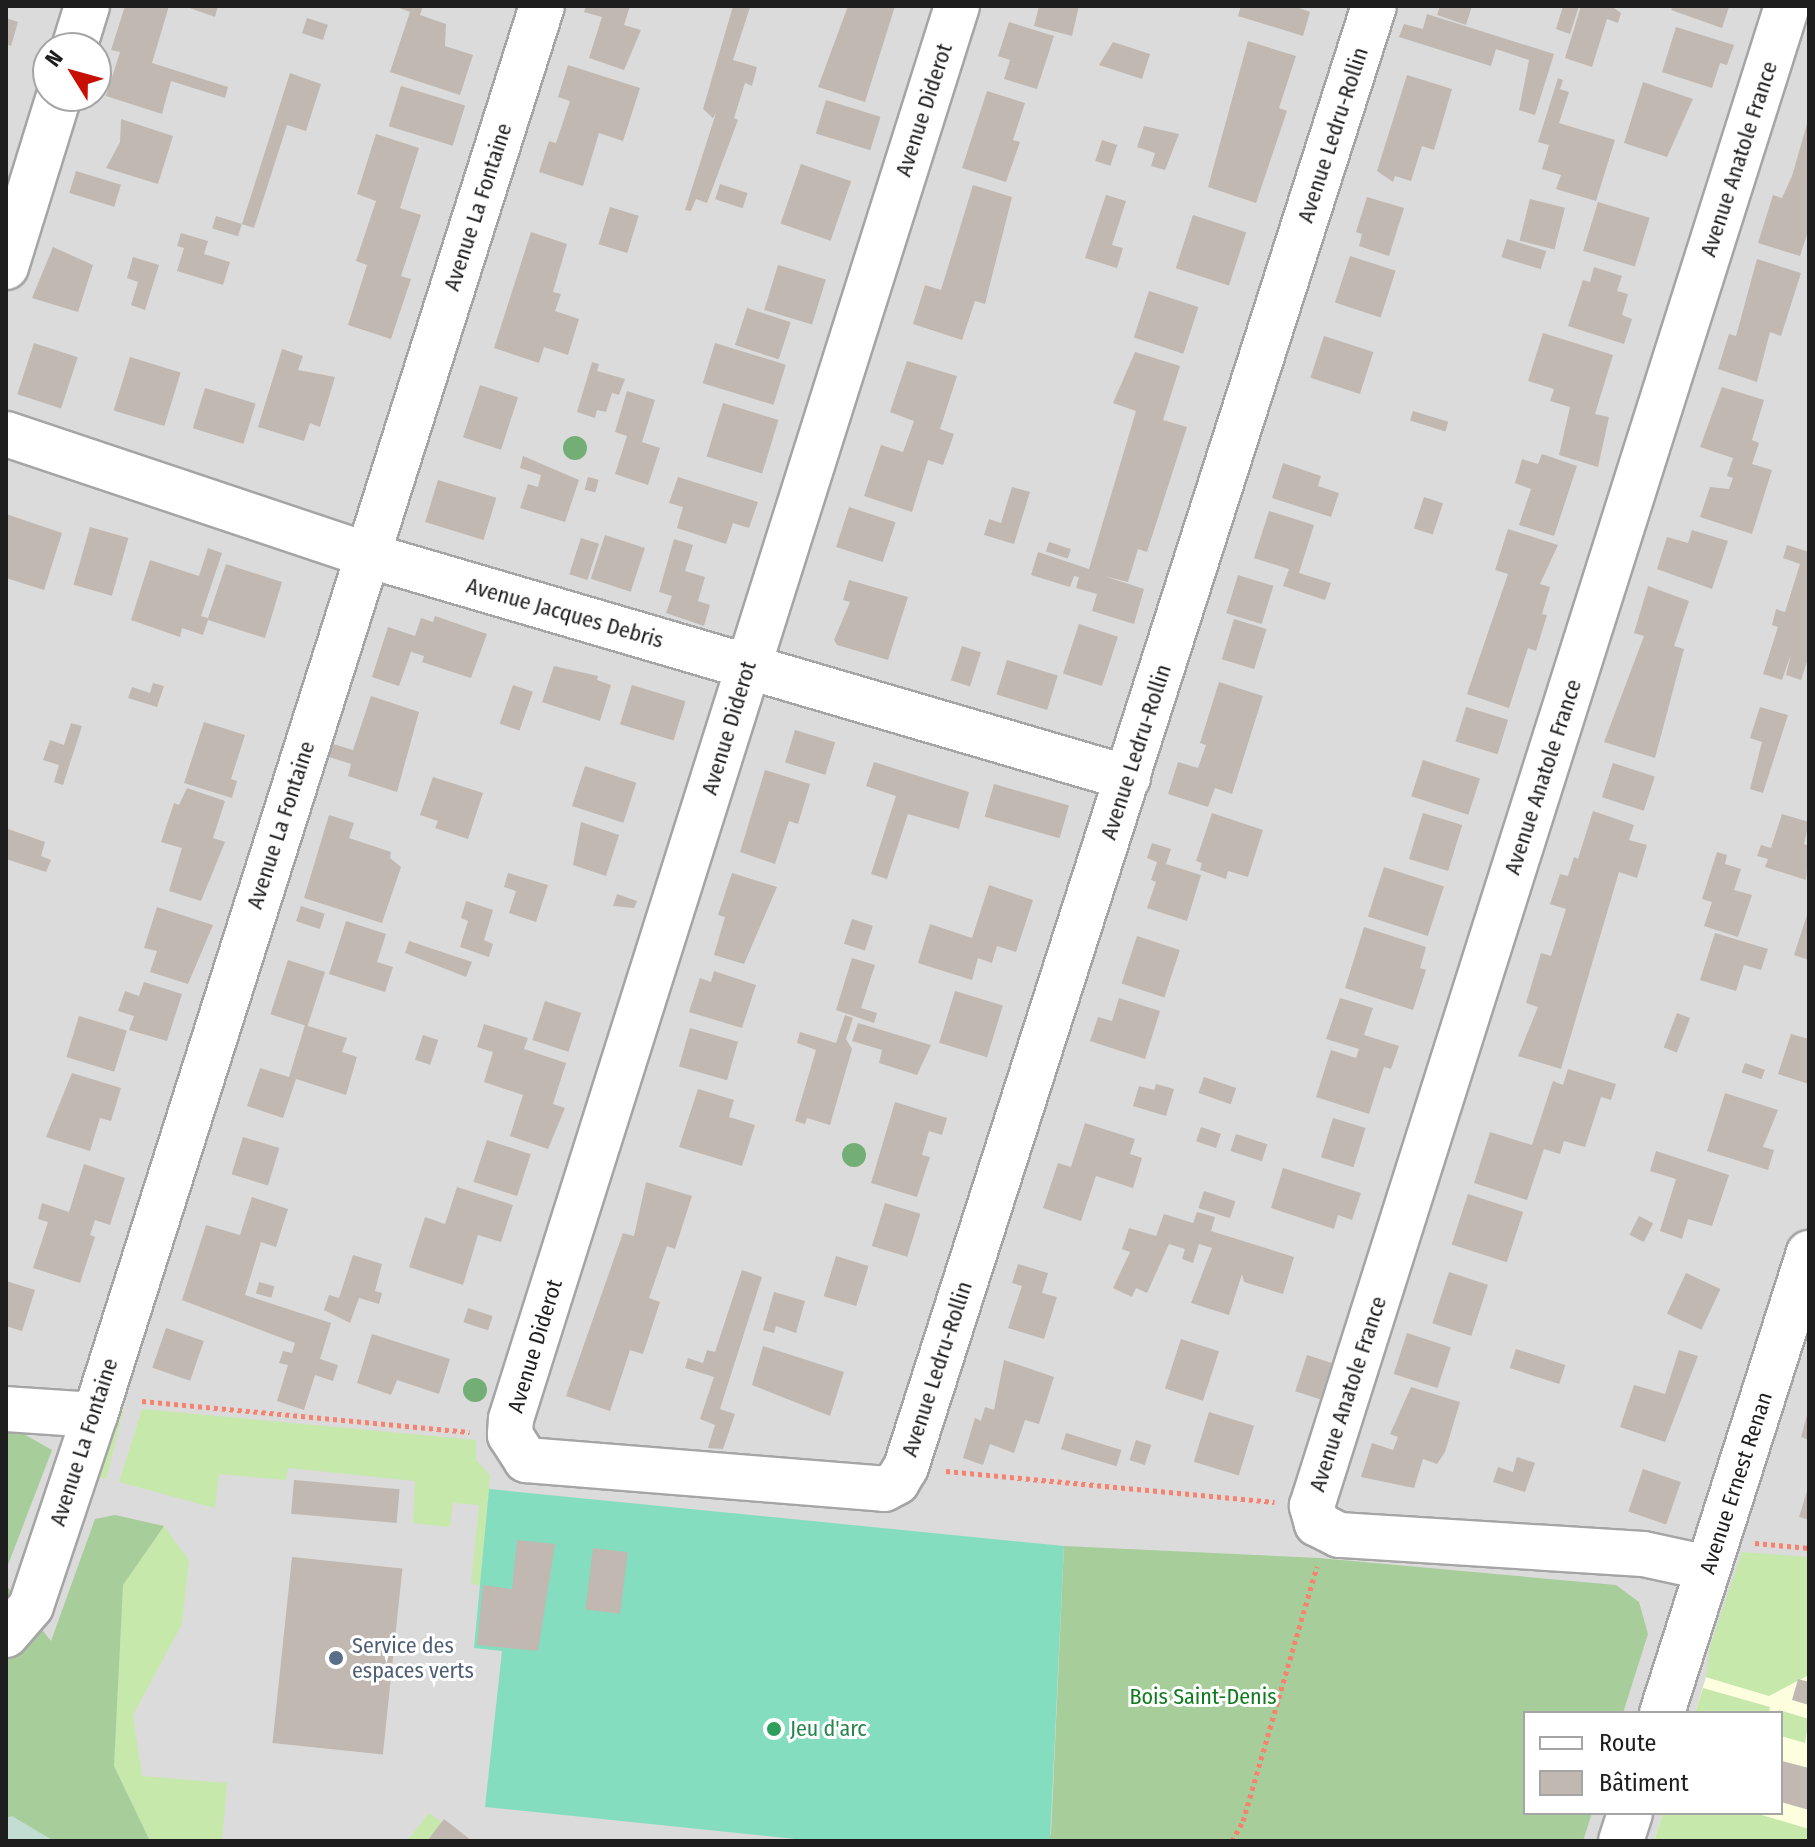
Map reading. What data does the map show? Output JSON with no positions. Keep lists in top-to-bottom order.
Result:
{
  "streets": {
    "street": [
      "Avenue Diderot",
      "Avenue Ledru-Rollin",
      "Avenue Anatole France",
      "Avenue La Fontaine",
      "Avenue Jacques Debris",
      "Avenue Ernest Renan"
    ]
  },
  "crossings": [
    ["Avenue Diderot", "Avenue Jacques Debris"],
    ["Avenue Ledru-Rollin", "Avenue Jacques Debris"],
    ["Avenue La Fontaine", "Avenue Jacques Debris"]
  ],
  "parks": ["Bois Saint-Denis"],
  "places": ["Service des espaces verts", "Jeu d'arc"],
  "legend": ["Route", "Bâtiment"],
  "north": "top left"
}
